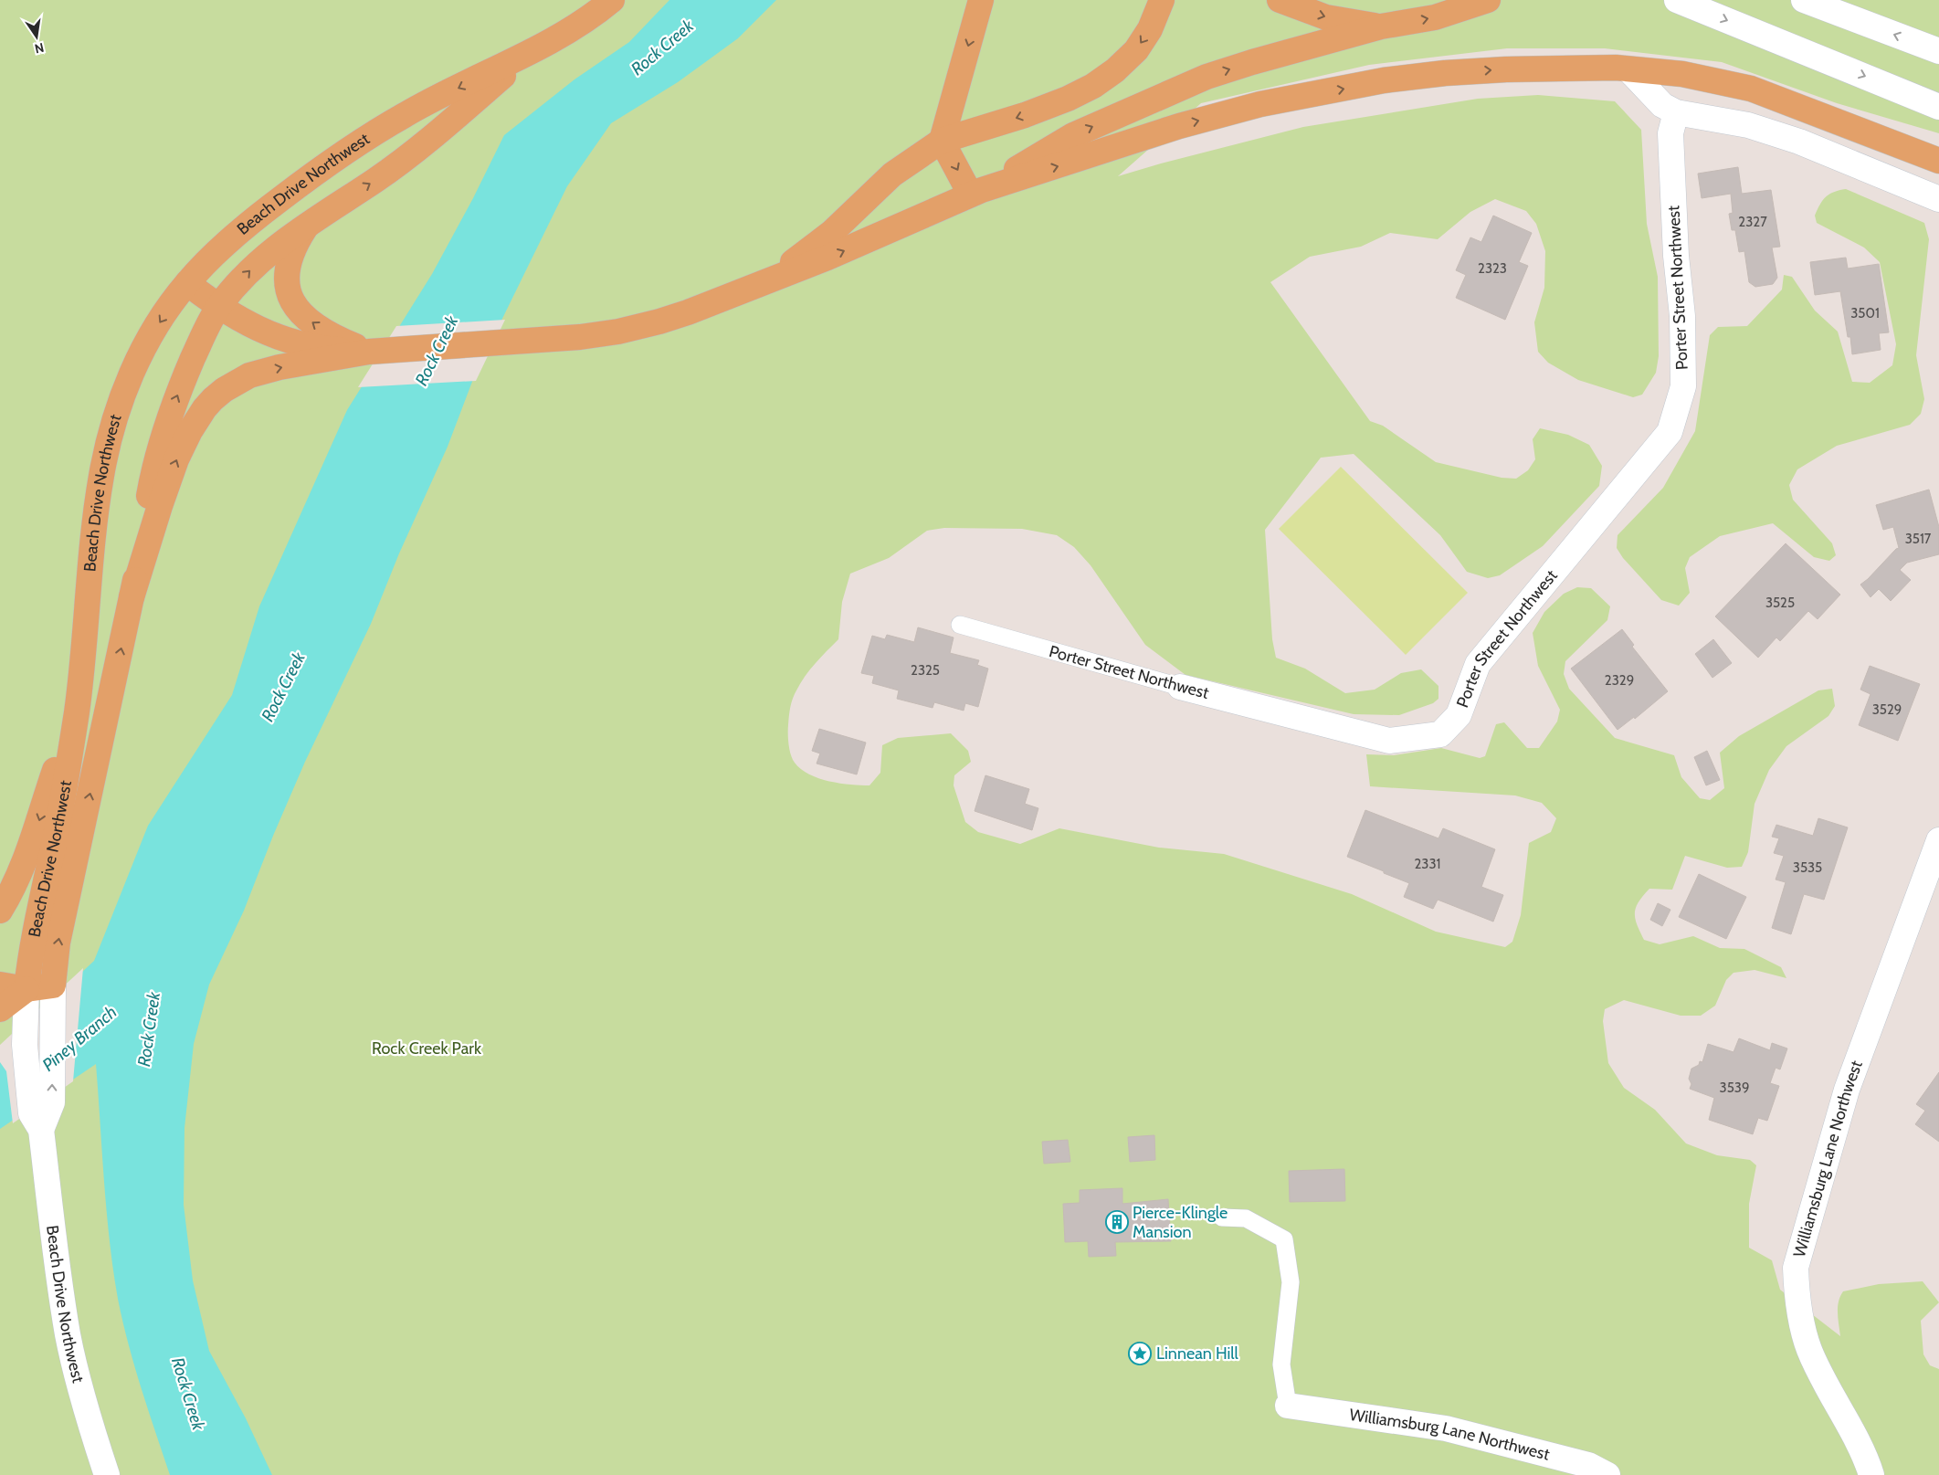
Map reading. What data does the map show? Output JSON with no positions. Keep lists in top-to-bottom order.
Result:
{
  "streets": {
    "main road": ["Beach Drive Northwest"],
    "street": ["Porter Street Northwest", "Williamsburg Lane Northwest"]
  },
  "water": ["Rock Creek", "Piney Branch"],
  "parks": ["Rock Creek Park"],
  "places": {
    "building": ["Pierce-Klingle Mansion"],
    "place": ["Linnean Hill"]
  },
  "house_numbers": [
    "2327",
    "2323",
    "3501",
    "3517",
    "3525",
    "2325",
    "2329",
    "3529",
    "2331",
    "3535",
    "3539"
  ],
  "north": "bottom"
}
